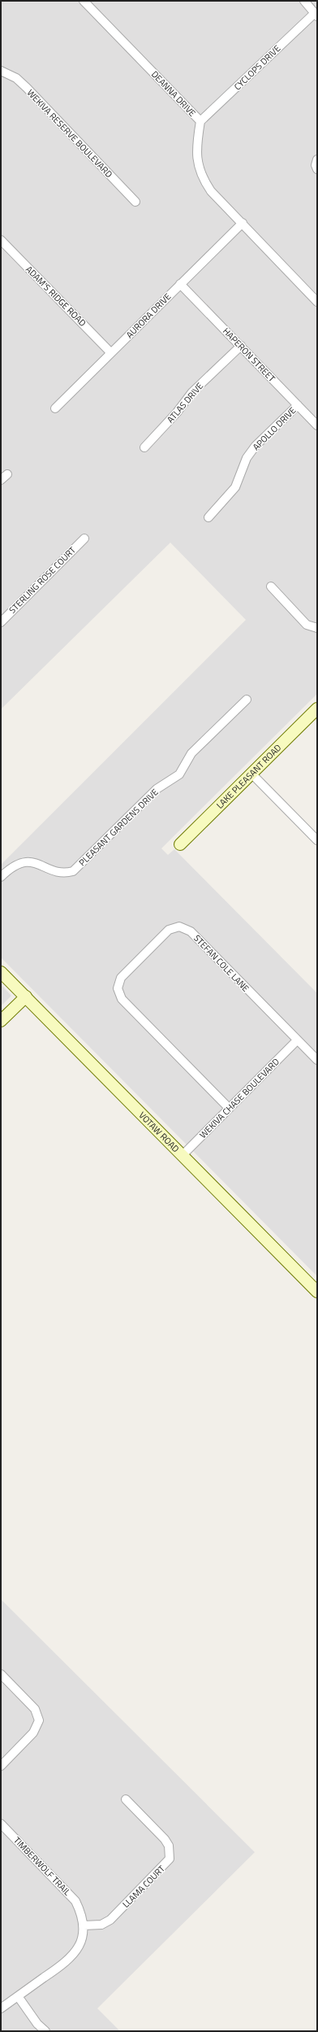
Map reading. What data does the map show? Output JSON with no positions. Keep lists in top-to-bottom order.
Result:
{
  "streets": {
    "street": [
      "CYCLOPS DRIVE",
      "DEANNA DRIVE",
      "WEKIVA RESERVE BOULEVARD",
      "ADAM'S RIDGE ROAD",
      "AURORA DRIVE",
      "HAPERON STREET",
      "ATLAS DRIVE",
      "APOLLO DRIVE",
      "STERLING ROSE COURT",
      "LAKE PLEASANT ROAD",
      "PLEASANT GARDENS DRIVE",
      "STEFAN COLE LANE",
      "WEKIVA CHASE BOULEVARD",
      "VOTAW ROAD",
      "TIMBERWOLF TRAIL",
      "LLAMA COURT"
    ]
  },
  "crossings": [
    ["CYCLOPS DRIVE", "DEANNA DRIVE"],
    ["DEANNA DRIVE", "AURORA DRIVE"],
    ["ADAM'S RIDGE ROAD", "AURORA DRIVE"],
    ["AURORA DRIVE", "HAPERON STREET"],
    ["HAPERON STREET", "ATLAS DRIVE"],
    ["HAPERON STREET", "APOLLO DRIVE"],
    ["STEFAN COLE LANE", "WEKIVA CHASE BOULEVARD"],
    ["WEKIVA CHASE BOULEVARD", "VOTAW ROAD"],
    ["TIMBERWOLF TRAIL", "LLAMA COURT"]
  ]
}
